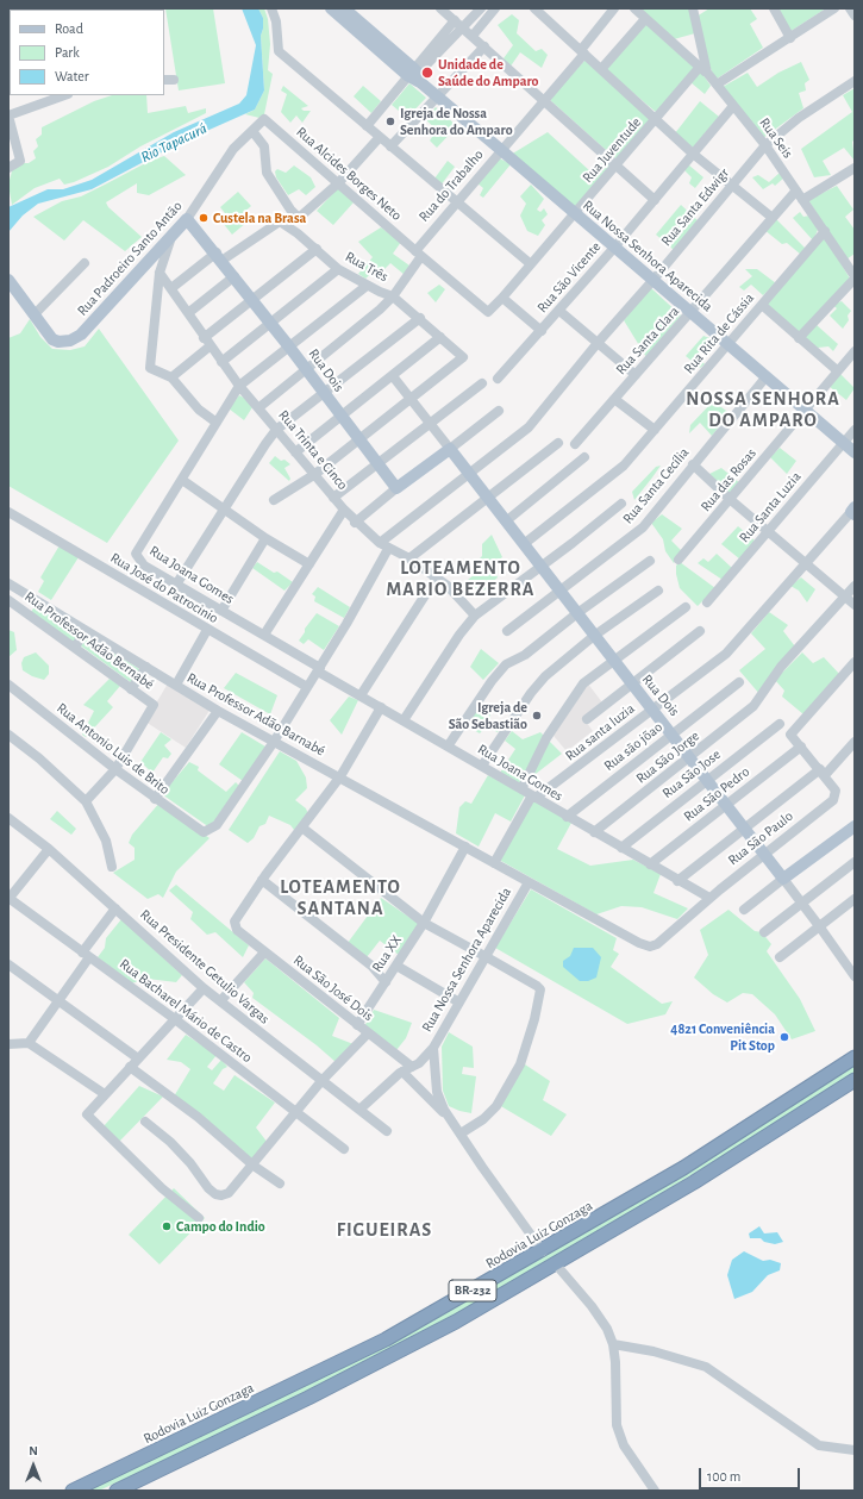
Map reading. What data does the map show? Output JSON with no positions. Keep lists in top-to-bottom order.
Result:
{
  "streets": {
    "highway": ["Rodovia Luiz Gonzaga", "BR-232"],
    "main road": ["Rua Nossa Senhora Aparecida", "Rua Padroeiro Santo Antão", "Rua Dois"],
    "street": [
      "Rua Seis",
      "Rua Juventude",
      "Rua Alcides Borges Neto",
      "Rua do Trabalho",
      "Rua Santa Edwigr",
      "Rua Três",
      "Rua São Vicente",
      "Rua Rita de Cássia",
      "Rua Santa Clara",
      "Rua Trinta e Cinco",
      "Rua das Rosas",
      "Rua Santa Cecília",
      "Rua Santa Luzia",
      "Rua Joana Gomes",
      "Rua José do Patrocinio",
      "Rua Professor Adão Bernabé",
      "Rua Professor Adão Barnabé",
      "Rua santa luzia",
      "Rua são jõao",
      "Rua Antonio Luis de Brito",
      "Rua São Jorge",
      "Rua São Jose",
      "Rua São Pedro",
      "Rua São Paulo",
      "Rua XX",
      "Rua Presidente Getulio Vargas",
      "Rua São José Dois",
      "Rua Bacharel Mário de Castro"
    ]
  },
  "crossings": [
    ["Rua Seis", "Rua Juventude"],
    ["Rua Seis", "Rua Santa Edwigr"],
    ["Rua Seis", "Rua São Vicente"],
    ["Rua Seis", "Rua Rita de Cássia"],
    ["Rua Seis", "Rua Santa Clara"],
    ["Rua Juventude", "Rua Alcides Borges Neto"],
    ["Rua Juventude", "Rua Nossa Senhora Aparecida"],
    ["Rua Alcides Borges Neto", "Rua do Trabalho"],
    ["Rua Alcides Borges Neto", "Rua Padroeiro Santo Antão"],
    ["Rua do Trabalho", "Rua Nossa Senhora Aparecida"],
    ["Rua do Trabalho", "Rua Três"],
    ["Rua do Trabalho", "Rua Dois"],
    ["Rua do Trabalho", "Rua Trinta e Cinco"],
    ["Rua Santa Edwigr", "Rua Nossa Senhora Aparecida"],
    ["Rua Santa Edwigr", "Rua Dois"],
    ["Rua Santa Edwigr", "Rua Trinta e Cinco"],
    ["Rua Nossa Senhora Aparecida", "Rua São Vicente"],
    ["Rua Nossa Senhora Aparecida", "Rua Rita de Cássia"],
    ["Rua Nossa Senhora Aparecida", "Rua Santa Clara"],
    ["Rua Nossa Senhora Aparecida", "Rua das Rosas"],
    ["Rua Nossa Senhora Aparecida", "Rua Santa Cecília"],
    ["Rua Nossa Senhora Aparecida", "Rua Santa Luzia"],
    ["Rua Nossa Senhora Aparecida", "Rua Professor Adão Barnabé"],
    ["Rua Nossa Senhora Aparecida", "Rua São Paulo"],
    ["Rua Nossa Senhora Aparecida", "Rodovia Luiz Gonzaga"],
    ["Rua Padroeiro Santo Antão", "Rua Dois"],
    ["Rua Três", "Rua Dois"],
    ["Rua Rita de Cássia", "Rua Dois"],
    ["Rua Dois", "Rua Santa Cecília"],
    ["Rua Dois", "Rua santa luzia"],
    ["Rua Dois", "Rua são jõao"],
    ["Rua Dois", "Rua São Jorge"],
    ["Rua Dois", "Rua São Jose"],
    ["Rua Dois", "Rua São Pedro"],
    ["Rua Dois", "Rua São Paulo"],
    ["Rua Joana Gomes", "Rua santa luzia"],
    ["Rua Joana Gomes", "Rua são jõao"],
    ["Rua Joana Gomes", "Rua São Jorge"],
    ["Rua Joana Gomes", "Rua São Jose"],
    ["Rua Joana Gomes", "Rua São Pedro"],
    ["Rua Joana Gomes", "Rua São Paulo"],
    ["Rua Professor Adão Bernabé", "Rua Antonio Luis de Brito"],
    ["Rua Professor Adão Barnabé", "Rua Antonio Luis de Brito"],
    ["Rua Professor Adão Barnabé", "Rua XX"],
    ["Rua XX", "Rua São José Dois"]
  ],
  "districts": [
    "NOSSA SENHORA DO AMPARO",
    "LOTEAMENTO MARIO BEZERRA",
    "LOTEAMENTO SANTANA",
    "FIGUEIRAS"
  ],
  "water": ["Rio Tapacurá"],
  "places": [
    "Unidade de Saúde do Amparo",
    "Igreja de Nossa Senhora do Amparo",
    "Custela na Brasa",
    "Igreja de São Sebastião",
    "4821 Conveniência Pit Stop",
    "Campo do Indio"
  ],
  "legend": ["Road", "Park", "Water"],
  "scale_bar": "100 m",
  "north": "top"
}
